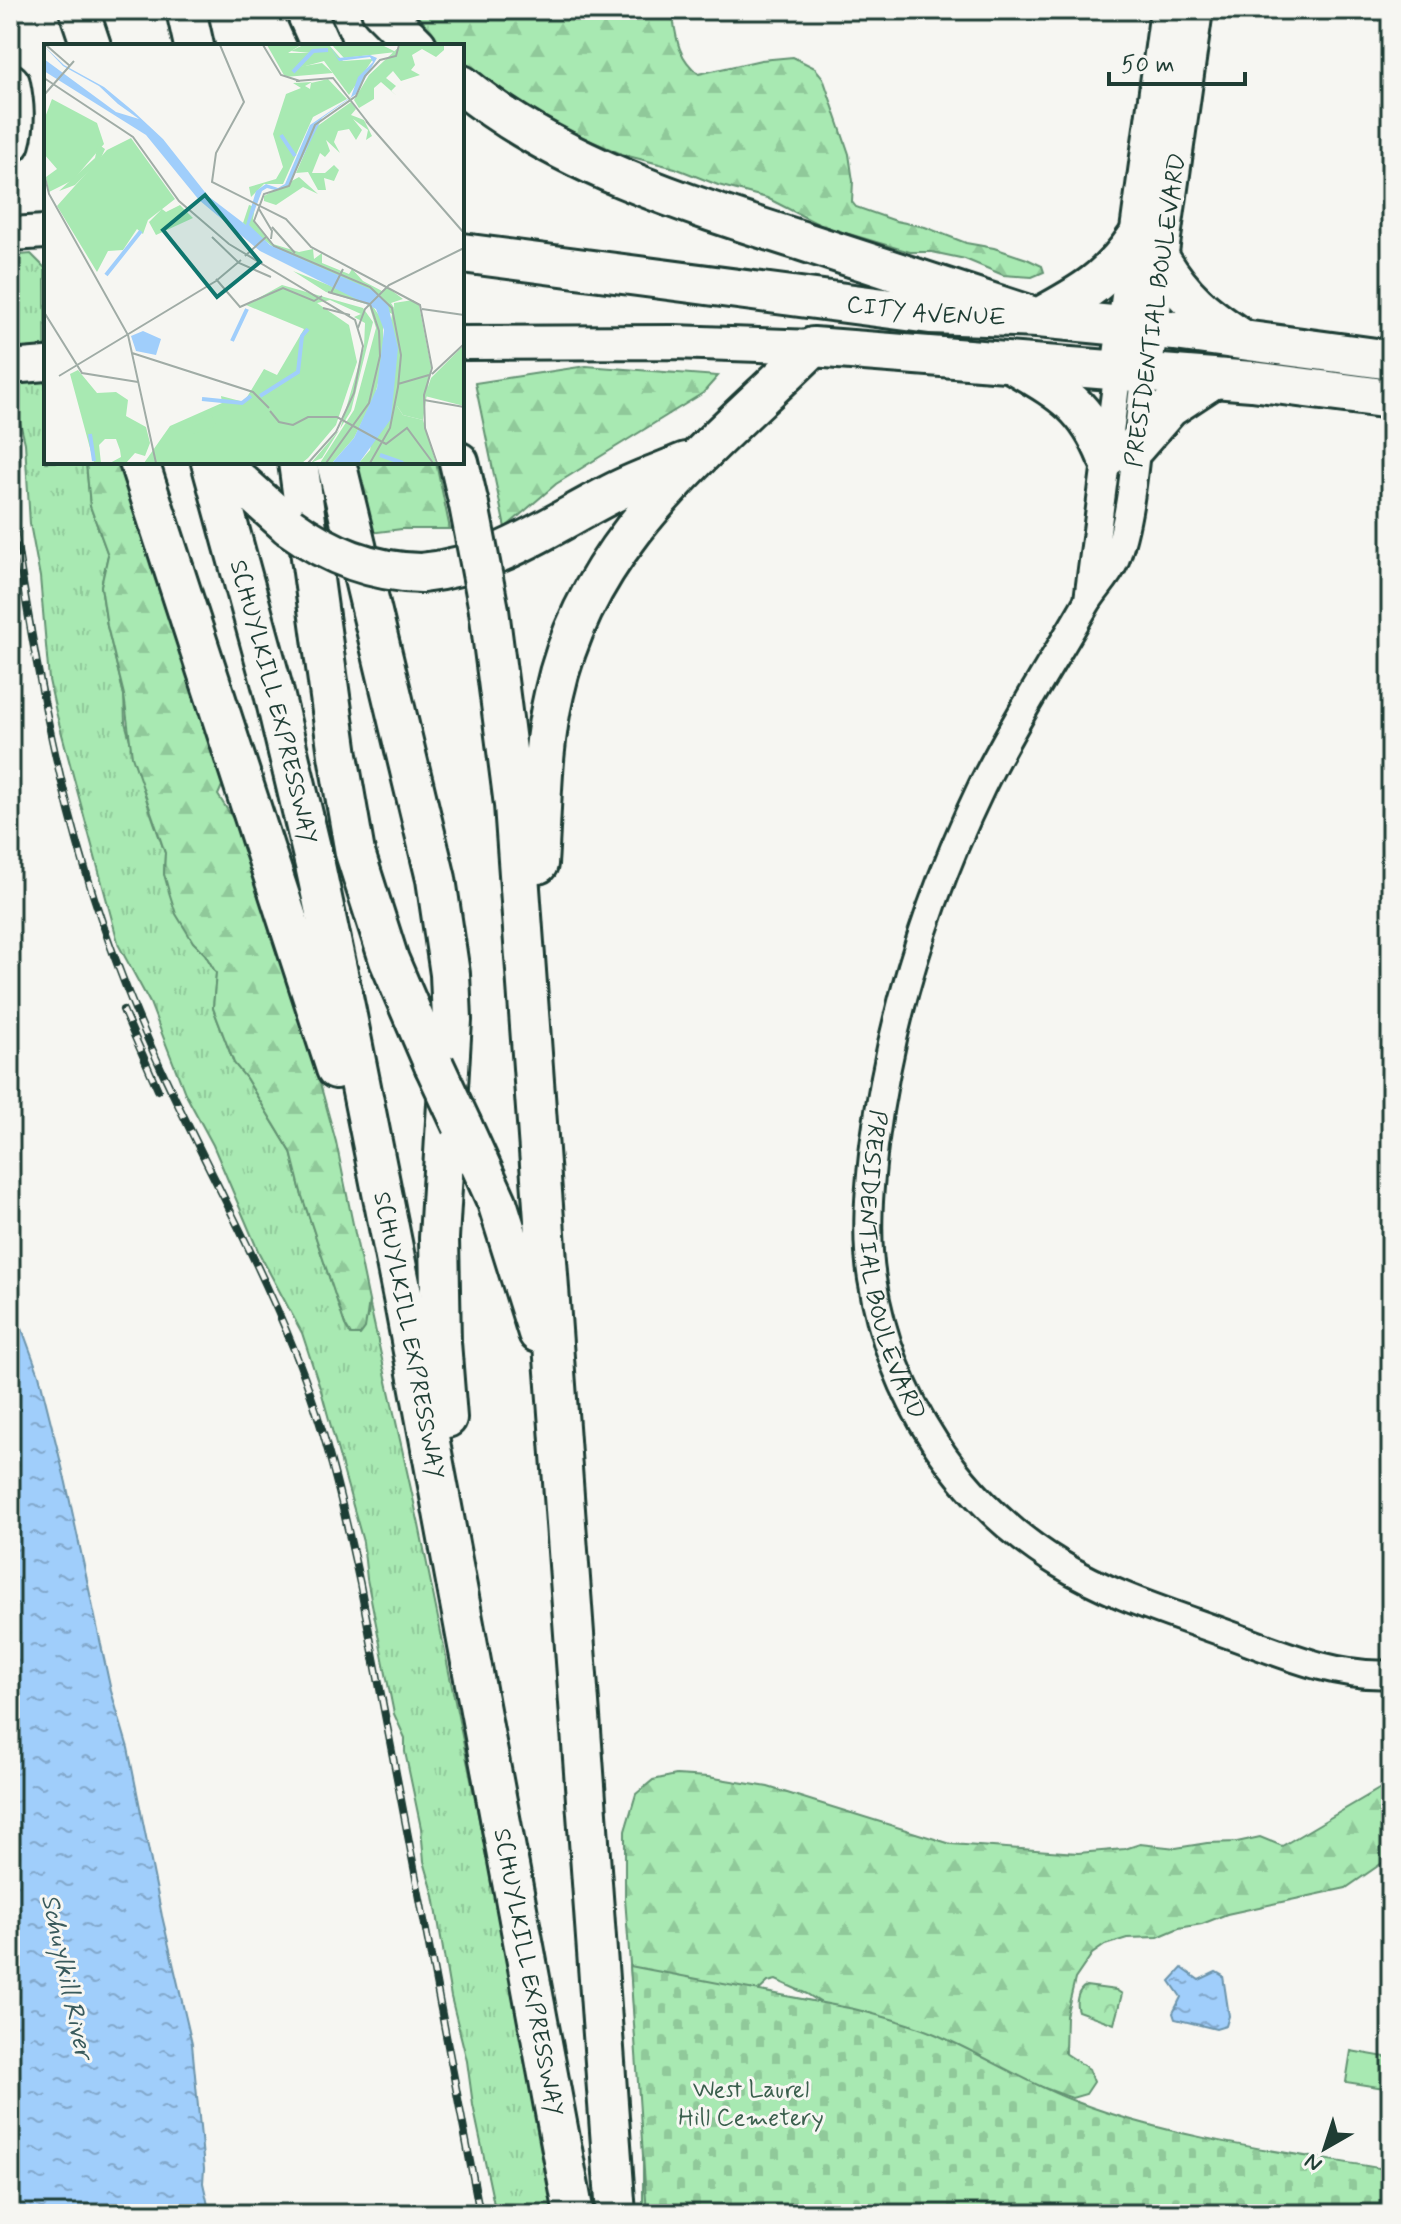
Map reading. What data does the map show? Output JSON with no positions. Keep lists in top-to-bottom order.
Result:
{
  "streets": {
    "highway": ["CITY AVENUE", "SCHUYLKILL EXPRESSWAY"],
    "main road": ["PRESIDENTIAL BOULEVARD"]
  },
  "crossings": [
    ["CITY AVENUE", "PRESIDENTIAL BOULEVARD"]
  ],
  "water": ["Schuylkill River"],
  "parks": ["West Laurel Hill Cemetery"],
  "scale_bar": "50 m",
  "north": "bottom left"
}
